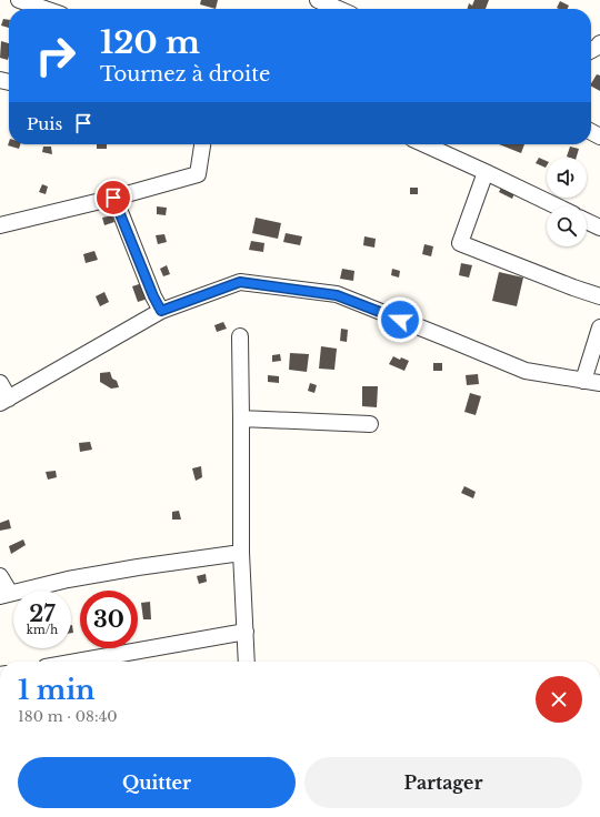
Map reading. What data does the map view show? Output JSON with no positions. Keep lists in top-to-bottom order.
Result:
{
  "page": {
    "turn": ["120 m", "Tournez à droite"],
    "then": "Puis",
    "speed": "27 km/h",
    "limit": "30",
    "heading": ["1 min", "180 m · 08:40"],
    "buttons": ["Quitter", "Partager"]
  }
}
